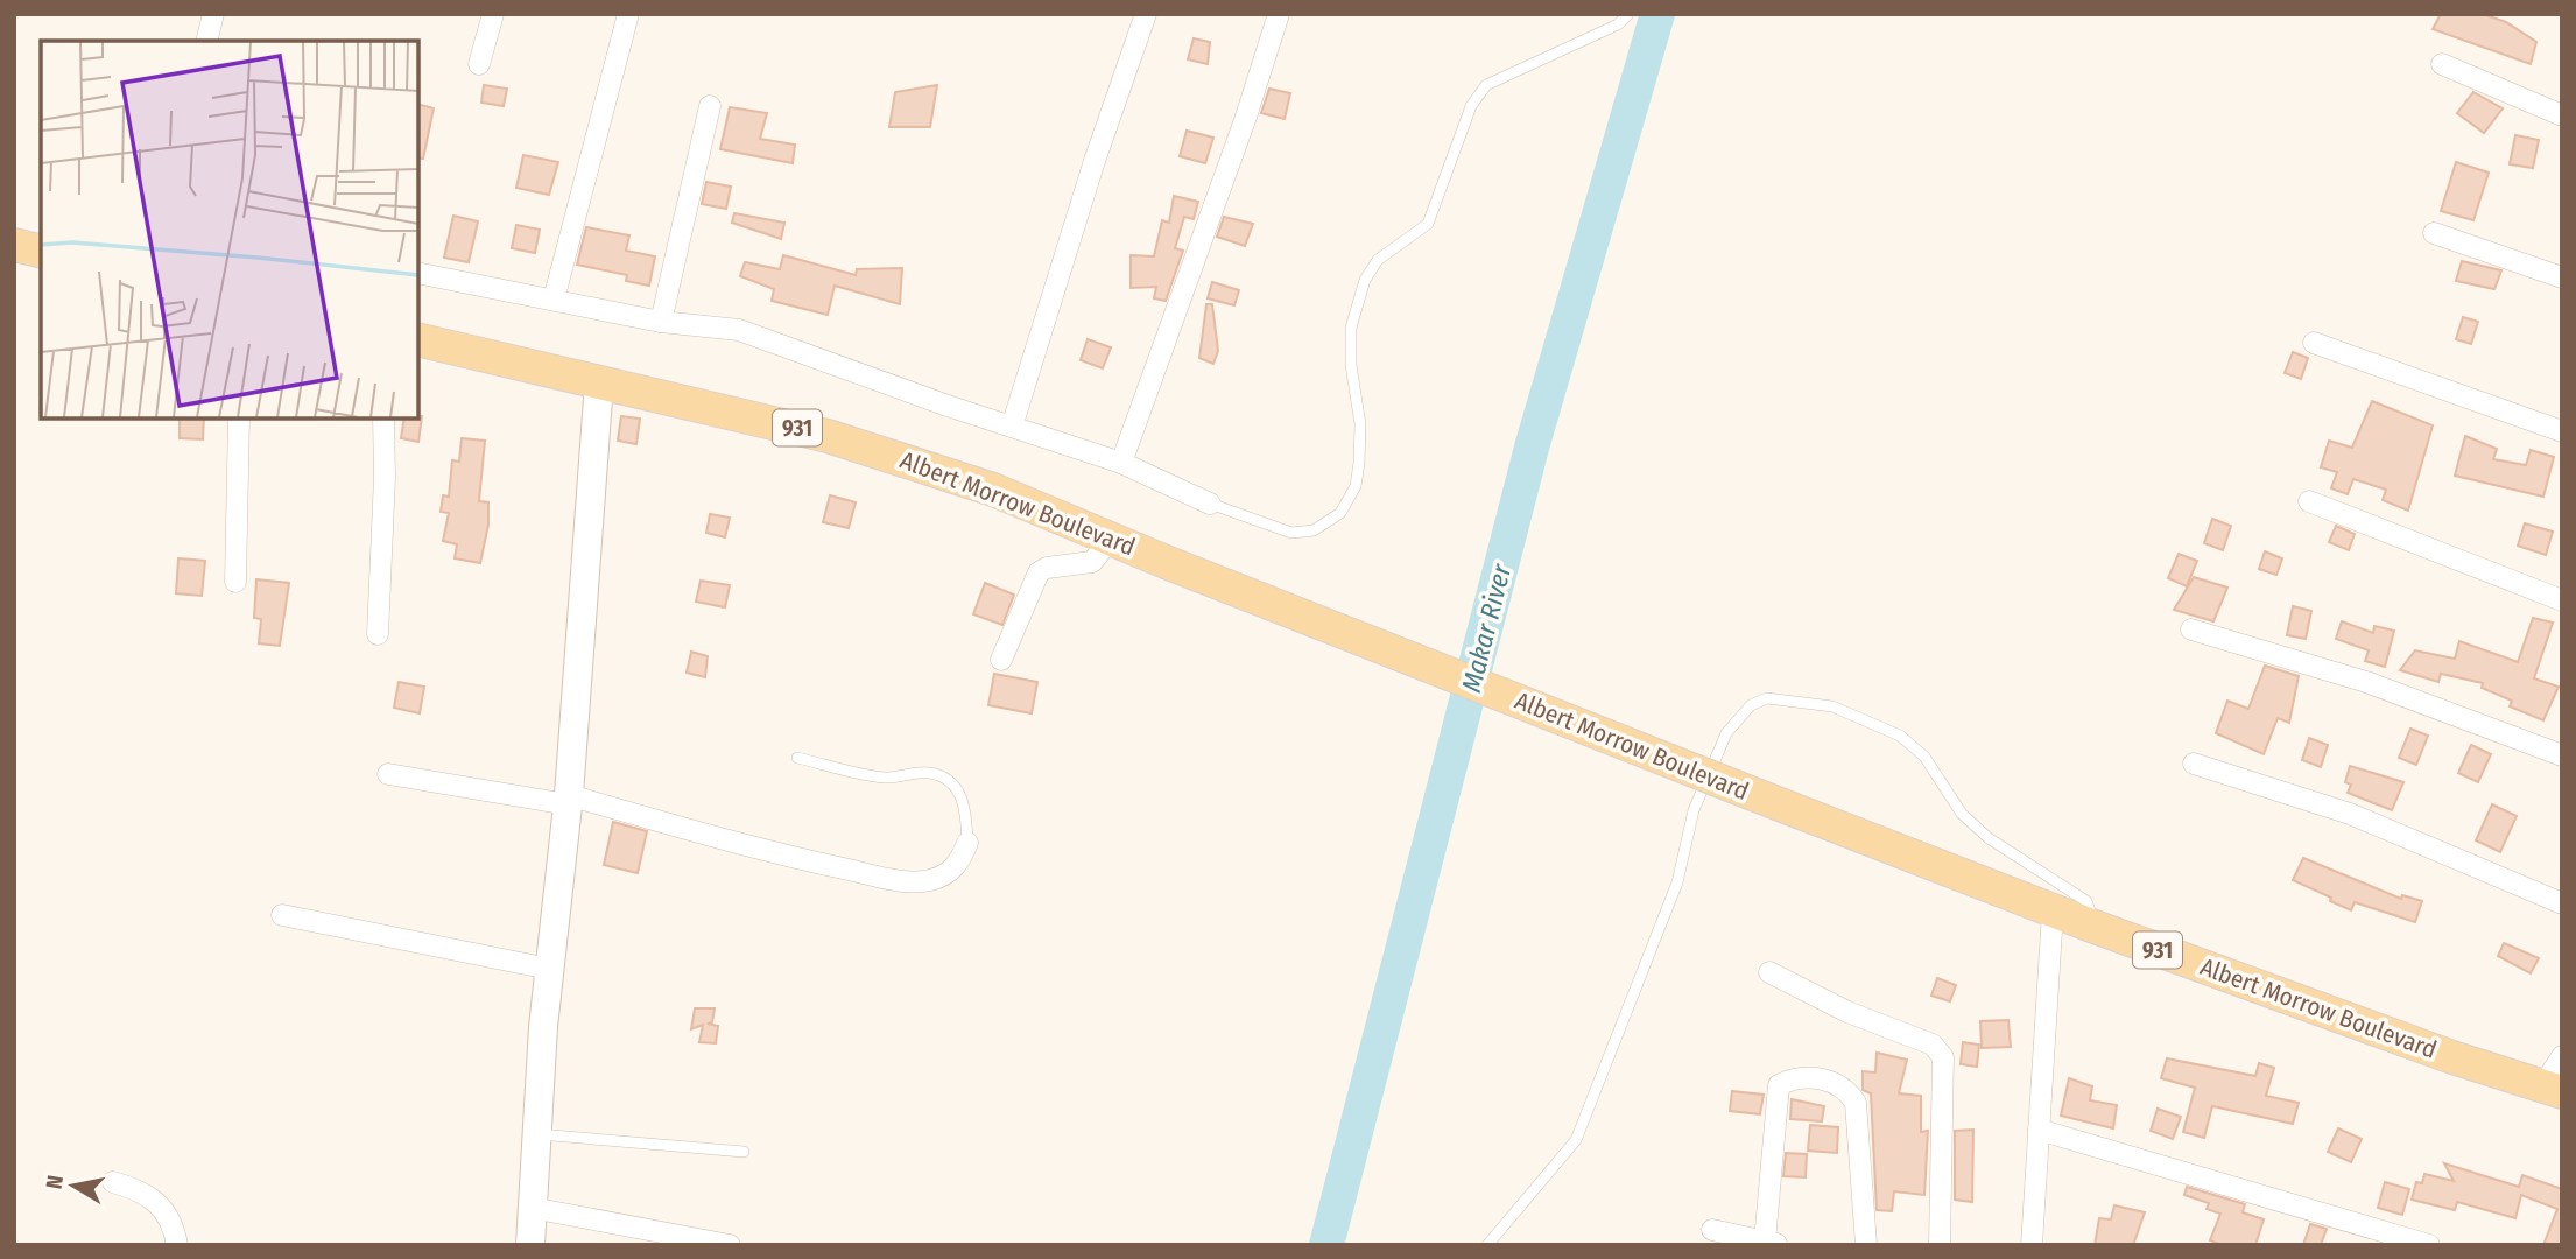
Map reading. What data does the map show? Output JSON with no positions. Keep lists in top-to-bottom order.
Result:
{
  "streets": {
    "main road": ["931", "Albert Morrow Boulevard"]
  },
  "water": ["Makar River"],
  "north": "left"
}
